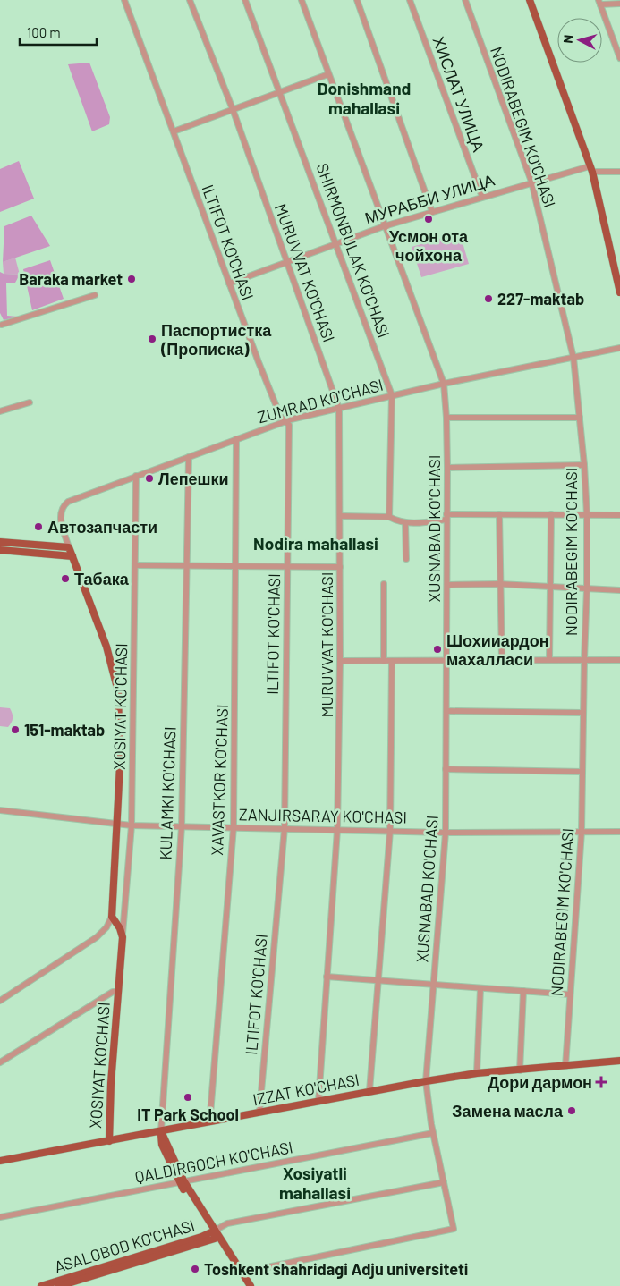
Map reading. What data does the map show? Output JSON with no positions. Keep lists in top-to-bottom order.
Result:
{
  "streets": {
    "main road": [
      "ZUMRAD KO'CHASI",
      "XOSIYAT KO'CHASI",
      "IZZAT KO'CHASI",
      "ASALOBOD KO'CHASI"
    ],
    "street": [
      "ХИСЛАТ УЛИЦА",
      "NODIRABEGIM KO'CHASI",
      "МУРАББИ УЛИЦА",
      "ILTIFOT KO'CHASI",
      "SHIRMONBULAK KO'CHASI",
      "MURUVVAT KO'CHASI",
      "XUSNABAD KO'CHASI",
      "XAVASTKOR KO'CHASI",
      "KULAMKI KO'CHASI",
      "ZANJIRSARAY KO'CHASI",
      "QALDIRGOCH KO'CHASI"
    ]
  },
  "crossings": [
    ["ХИСЛАТ УЛИЦА", "МУРАББИ УЛИЦА"],
    ["NODIRABEGIM KO'CHASI", "МУРАББИ УЛИЦА"],
    ["NODIRABEGIM KO'CHASI", "ZUMRAD KO'CHASI"],
    ["NODIRABEGIM KO'CHASI", "ZANJIRSARAY KO'CHASI"],
    ["NODIRABEGIM KO'CHASI", "IZZAT KO'CHASI"],
    ["МУРАББИ УЛИЦА", "ILTIFOT KO'CHASI"],
    ["МУРАББИ УЛИЦА", "SHIRMONBULAK KO'CHASI"],
    ["МУРАББИ УЛИЦА", "MURUVVAT KO'CHASI"],
    ["МУРАББИ УЛИЦА", "XUSNABAD KO'CHASI"],
    ["ILTIFOT KO'CHASI", "ZUMRAD KO'CHASI"],
    ["ILTIFOT KO'CHASI", "ZANJIRSARAY KO'CHASI"],
    ["ILTIFOT KO'CHASI", "IZZAT KO'CHASI"],
    ["SHIRMONBULAK KO'CHASI", "ZUMRAD KO'CHASI"],
    ["MURUVVAT KO'CHASI", "ZUMRAD KO'CHASI"],
    ["MURUVVAT KO'CHASI", "ZANJIRSARAY KO'CHASI"],
    ["MURUVVAT KO'CHASI", "IZZAT KO'CHASI"],
    ["ZUMRAD KO'CHASI", "XUSNABAD KO'CHASI"],
    ["ZUMRAD KO'CHASI", "XOSIYAT KO'CHASI"],
    ["ZUMRAD KO'CHASI", "XAVASTKOR KO'CHASI"],
    ["ZUMRAD KO'CHASI", "KULAMKI KO'CHASI"],
    ["XUSNABAD KO'CHASI", "ZANJIRSARAY KO'CHASI"],
    ["XUSNABAD KO'CHASI", "IZZAT KO'CHASI"],
    ["XUSNABAD KO'CHASI", "QALDIRGOCH KO'CHASI"],
    ["XUSNABAD KO'CHASI", "ASALOBOD KO'CHASI"],
    ["XOSIYAT KO'CHASI", "ZANJIRSARAY KO'CHASI"],
    ["XOSIYAT KO'CHASI", "IZZAT KO'CHASI"],
    ["XAVASTKOR KO'CHASI", "ZANJIRSARAY KO'CHASI"],
    ["XAVASTKOR KO'CHASI", "IZZAT KO'CHASI"],
    ["KULAMKI KO'CHASI", "ZANJIRSARAY KO'CHASI"],
    ["KULAMKI KO'CHASI", "IZZAT KO'CHASI"]
  ],
  "districts": ["Donishmand mahallasi", "Nodira mahallasi", "Xosiyatli mahallasi"],
  "places": {
    "other": [
      "Усмон ота чойхона",
      "Baraka market",
      "227-maktab",
      "Паспортистка (Прописка)",
      "Лепешки",
      "Автозапчасти",
      "Табака",
      "Шохииардон махалласи",
      "151-maktab",
      "IT Park School",
      "Замена масла",
      "Toshkent shahridagi Adju universiteti"
    ],
    "health": ["Дори дармон"]
  },
  "scale_bar": "100 m",
  "north": "left"
}
